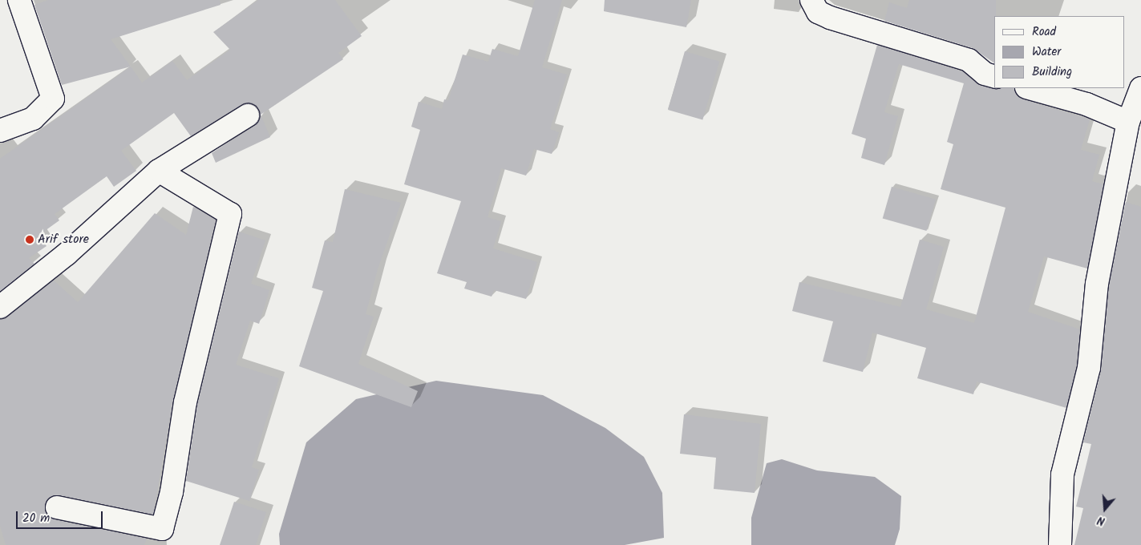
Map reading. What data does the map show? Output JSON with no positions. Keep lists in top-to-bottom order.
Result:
{
  "places": ["Arif store"],
  "legend": ["Road", "Water", "Building"],
  "scale_bar": "20 m",
  "north": "bottom"
}
